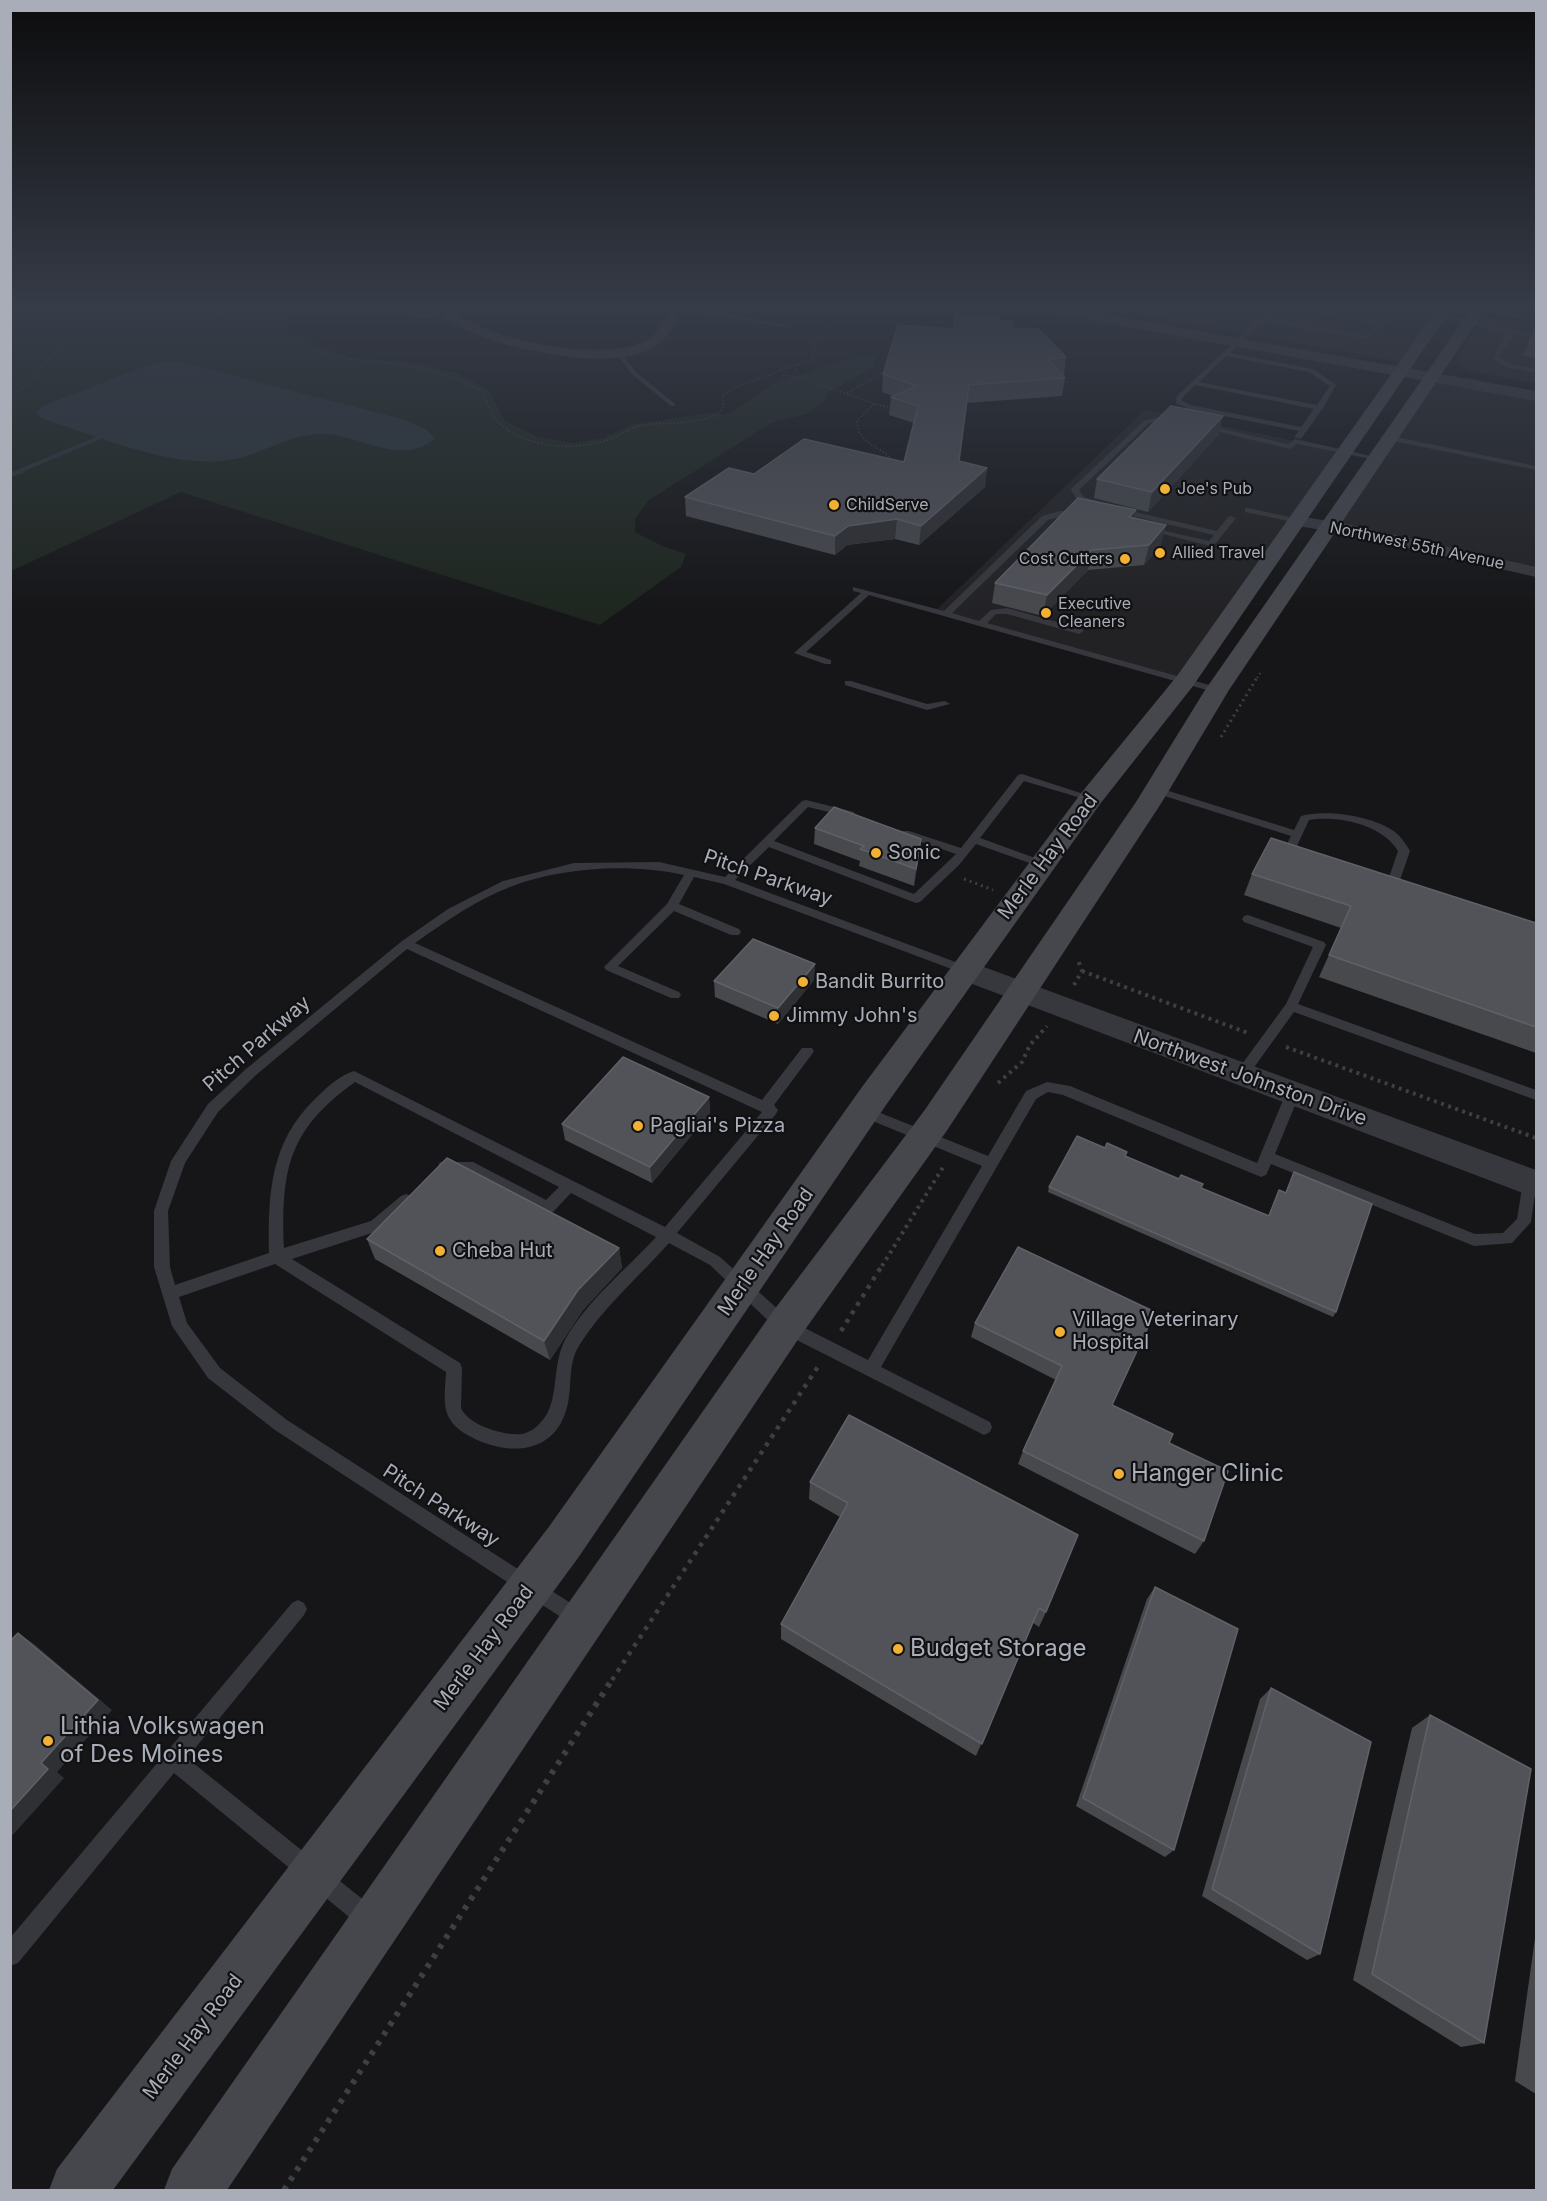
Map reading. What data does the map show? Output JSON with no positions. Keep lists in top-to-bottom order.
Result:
{
  "streets": {
    "main road": ["Merle Hay Road"],
    "street": ["Northwest 55th Avenue", "Northwest Johnston Drive"],
    "lane": ["Pitch Parkway"]
  },
  "crossings": [
    ["Northwest 55th Avenue", "Merle Hay Road"],
    ["Merle Hay Road", "Pitch Parkway"],
    ["Merle Hay Road", "Northwest Johnston Drive"],
    ["Pitch Parkway", "Northwest Johnston Drive"]
  ],
  "places": [
    "Joe's Pub",
    "ChildServe",
    "Allied Travel",
    "Cost Cutters",
    "Executive Cleaners",
    "Sonic",
    "Bandit Burrito",
    "Jimmy John's",
    "Pagliai's Pizza",
    "Cheba Hut",
    "Village Veterinary Hospital",
    "Hanger Clinic",
    "Budget Storage",
    "Lithia Volkswagen of Des Moines"
  ]
}
